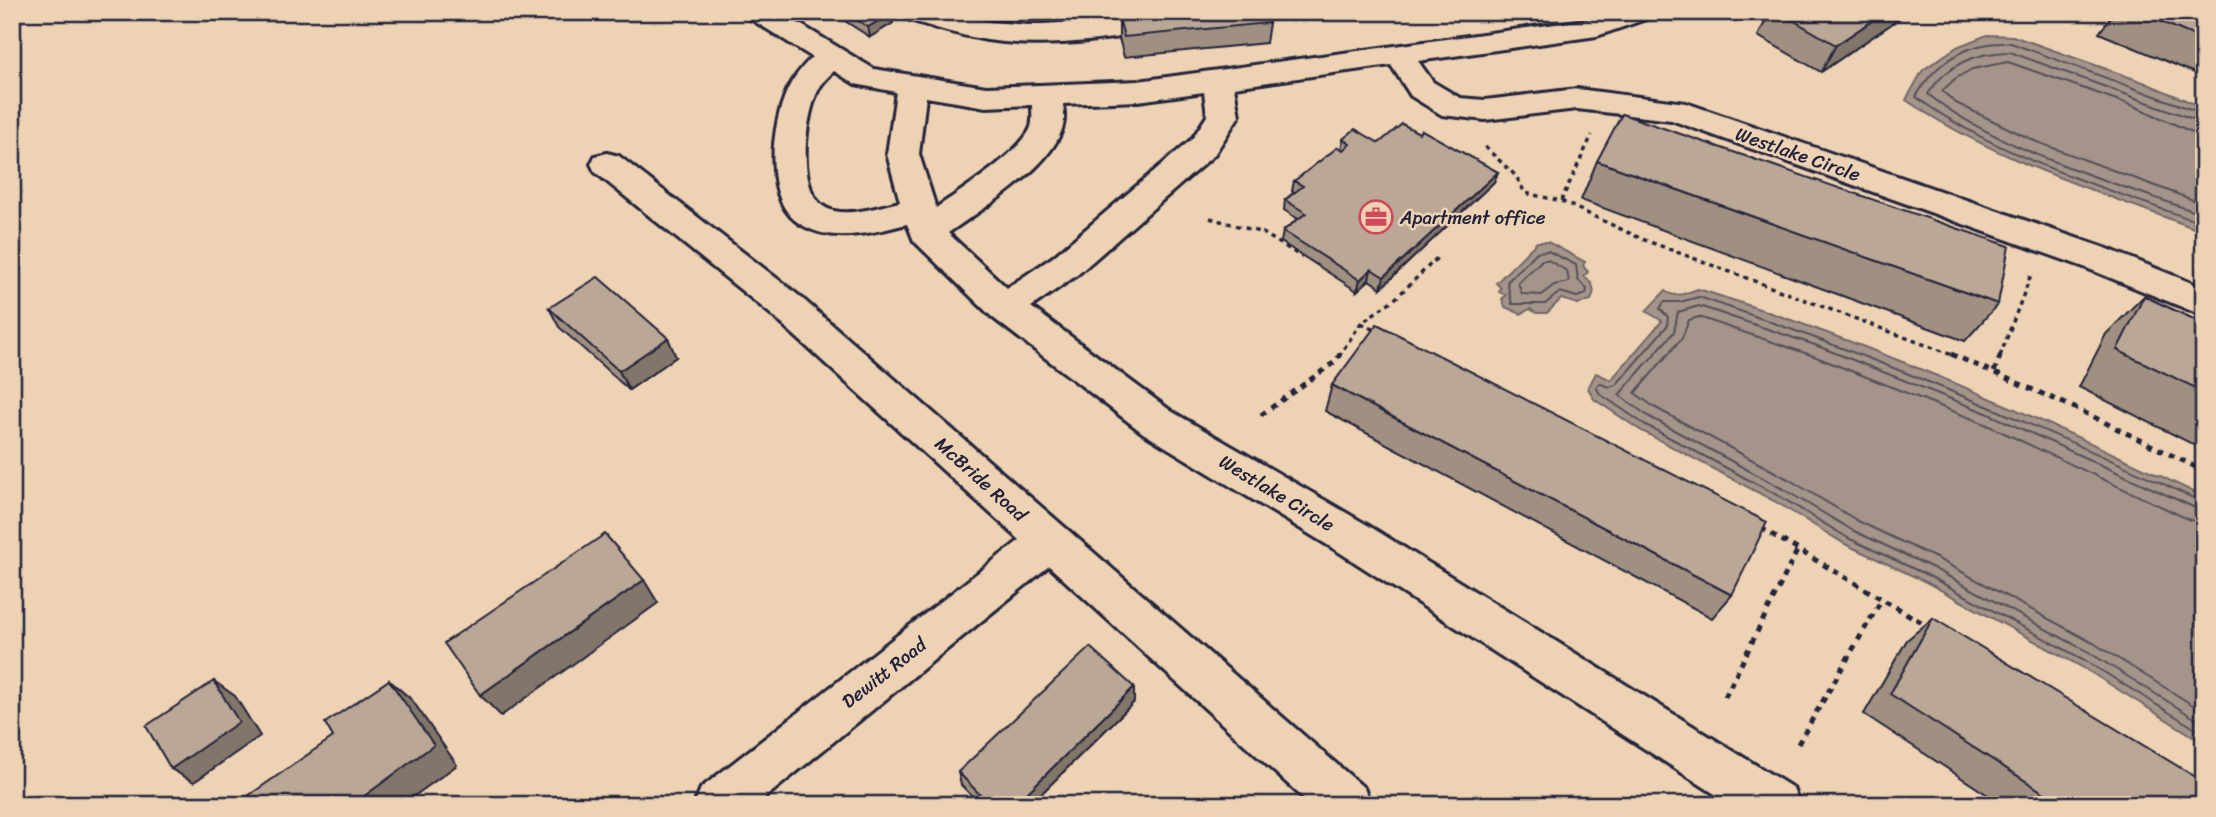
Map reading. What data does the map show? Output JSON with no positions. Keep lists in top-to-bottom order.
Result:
{
  "streets": {
    "street": ["Westlake Circle", "McBride Road", "Dewitt Road"]
  },
  "crossings": [
    ["McBride Road", "Dewitt Road"]
  ],
  "places": {
    "office": ["Apartment office"]
  }
}
